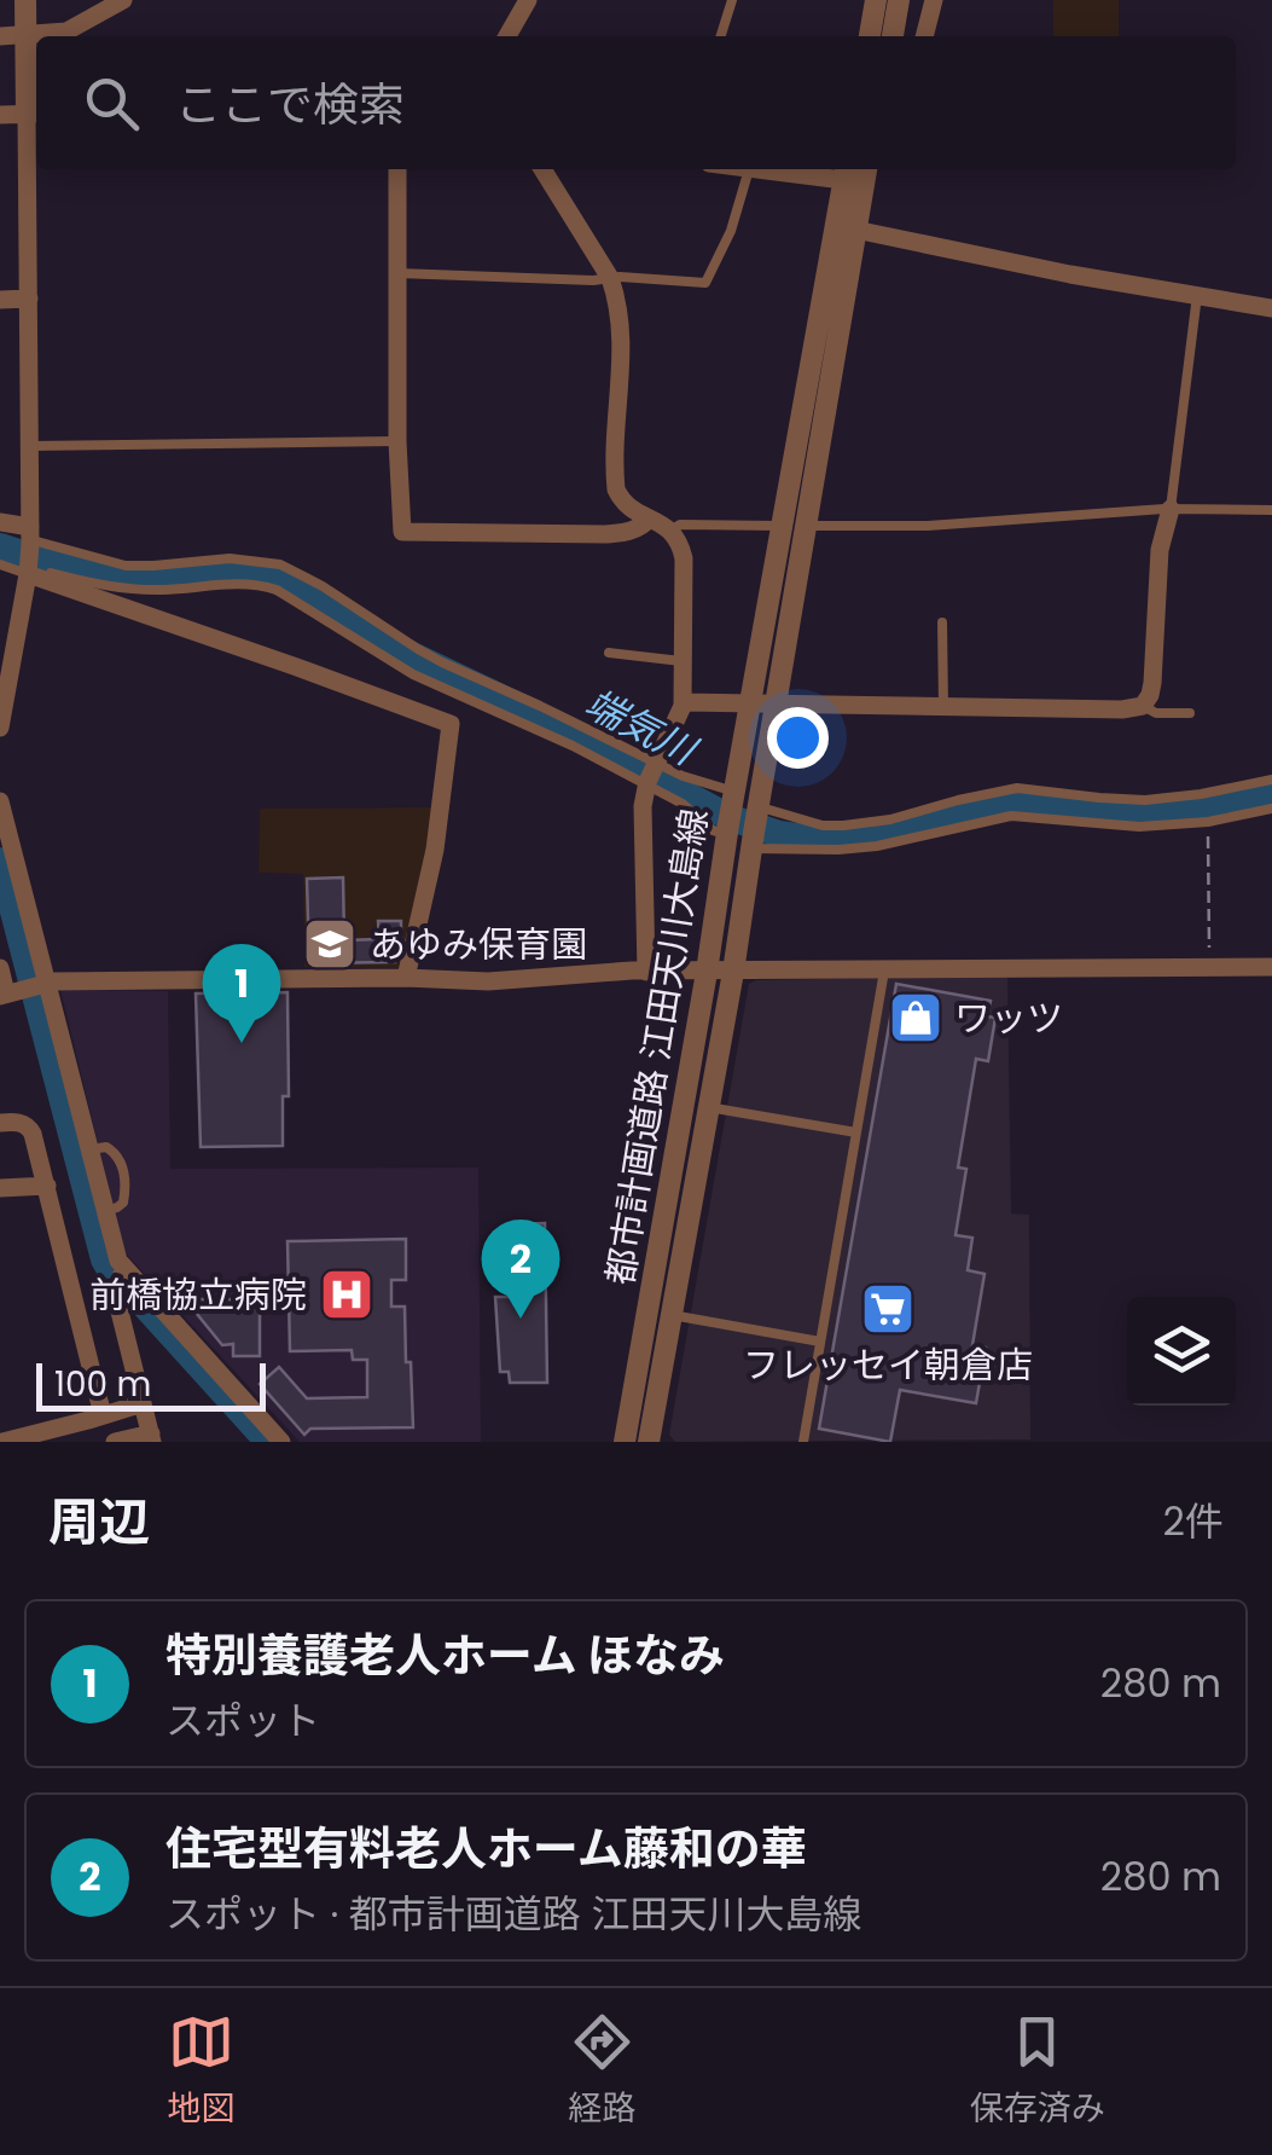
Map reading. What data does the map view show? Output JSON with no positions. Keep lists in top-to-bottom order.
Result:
{
  "streets": {
    "street": ["都市計画道路 江田天川大島線"]
  },
  "water": ["端気川"],
  "places": {
    "school or university": ["あゆみ保育園"],
    "shop": ["ワッツ"],
    "hospital": ["前橋協立病院"],
    "supermarket": ["フレッセイ朝倉店"]
  },
  "scale_bar": "100 m",
  "page": {
    "search": "ここで検索",
    "pins": ["1", "2"],
    "scale": "100 m",
    "heading": ["周辺", "2件"],
    "list": [
      {
        "mark": "1",
        "name": "特別養護老人ホーム ほなみ",
        "note": "スポット",
        "value": "280 m"
      },
      {
        "mark": "2",
        "name": "住宅型有料老人ホーム藤和の華",
        "note": "スポット · 都市計画道路 江田天川大島線",
        "value": "280 m"
      }
    ],
    "nav": ["地図", "経路", "保存済み"]
  }
}
